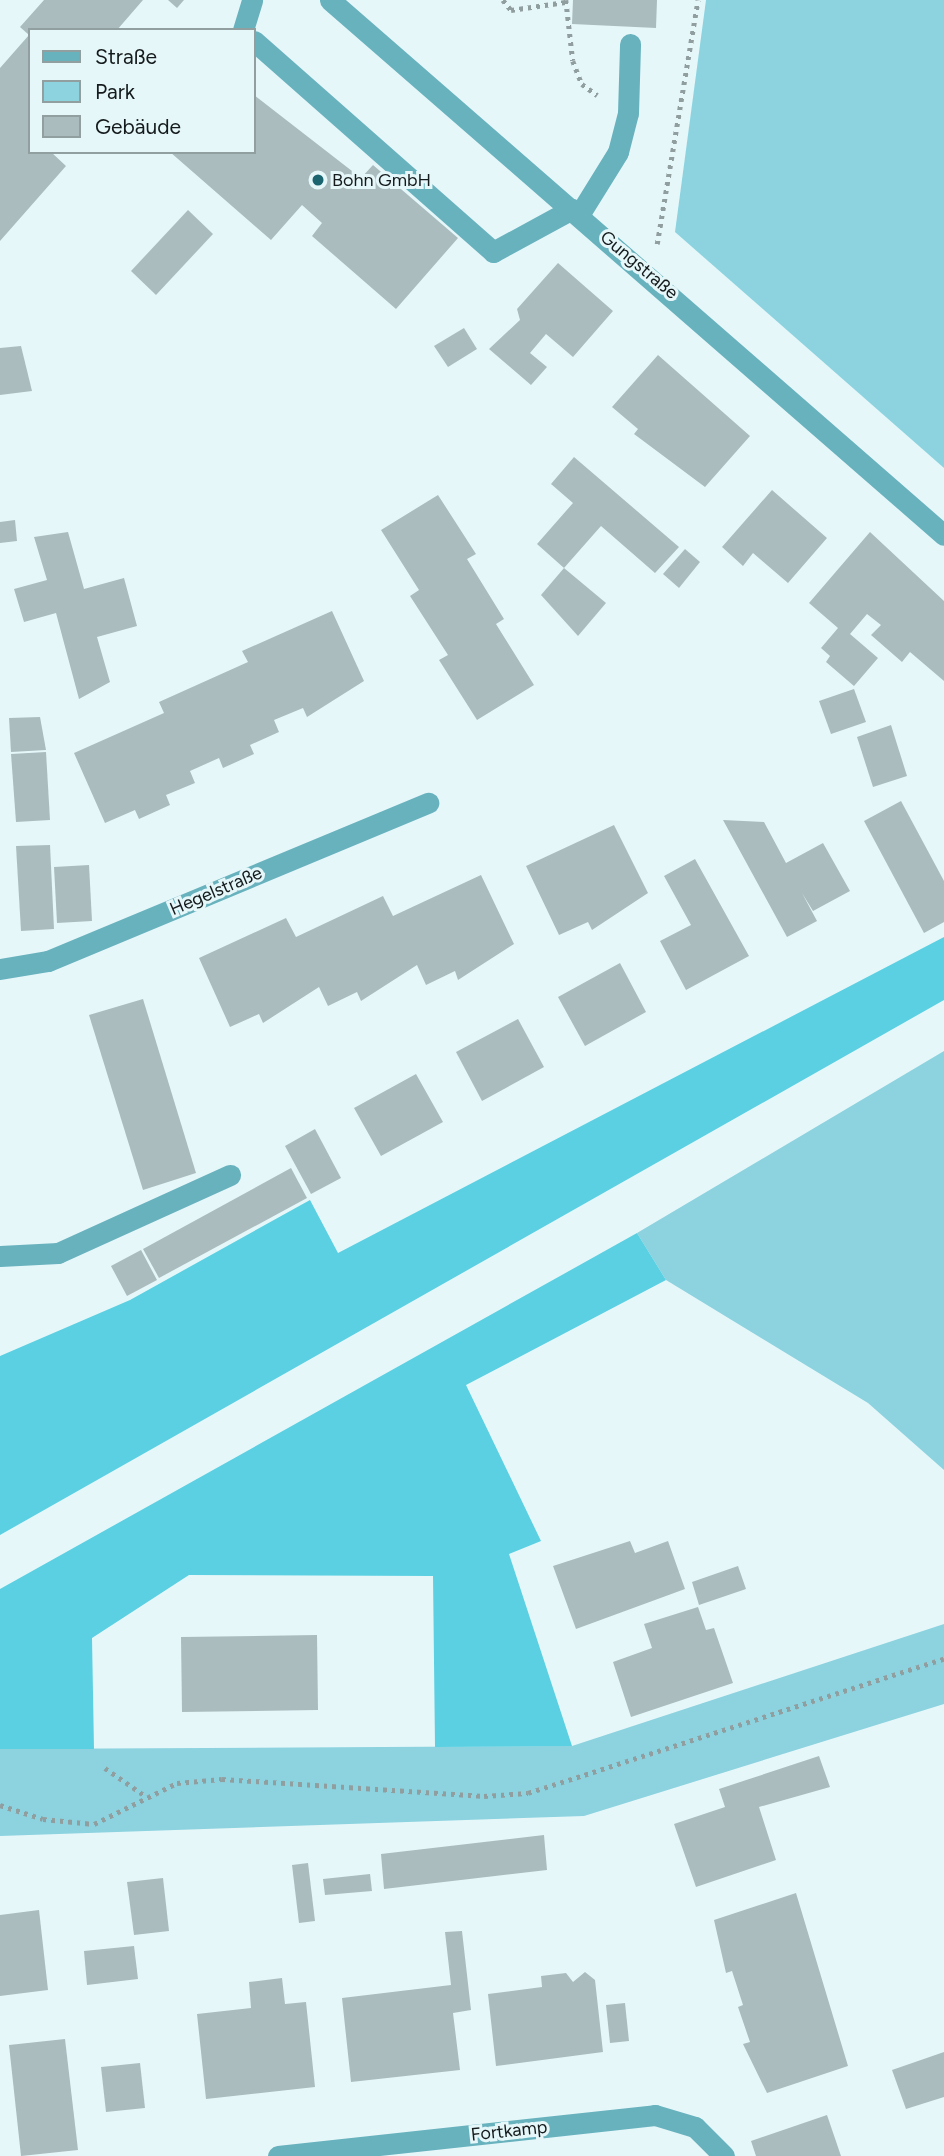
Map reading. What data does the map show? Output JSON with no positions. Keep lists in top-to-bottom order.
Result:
{
  "streets": {
    "street": ["Gungstraße", "Hegelstraße", "Fortkamp"]
  },
  "places": ["Bohn GmbH"],
  "legend": ["Straße", "Park", "Gebäude"]
}
